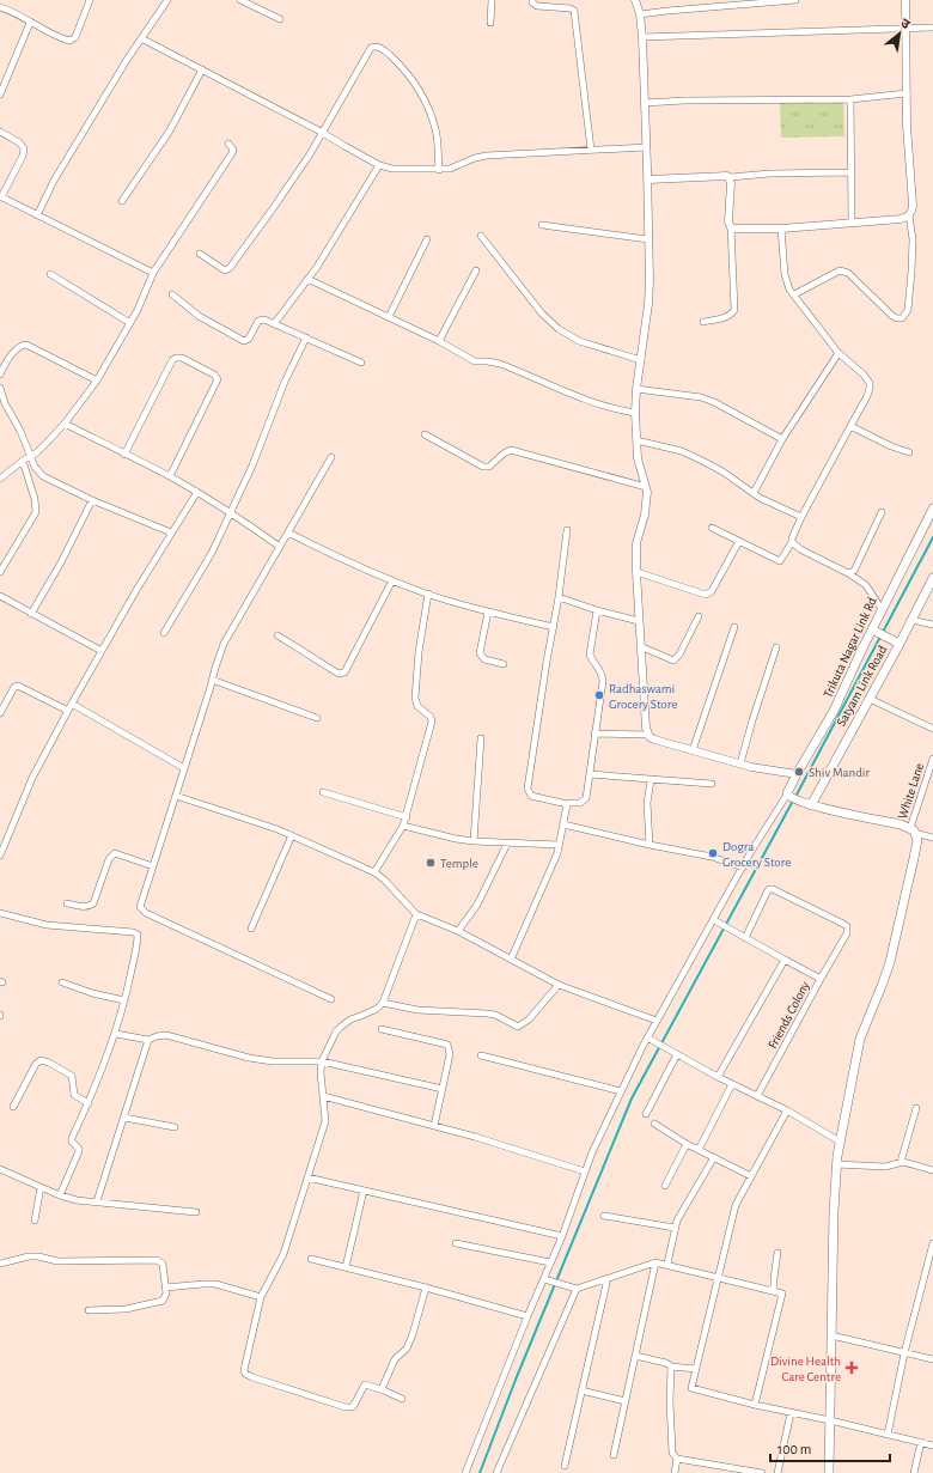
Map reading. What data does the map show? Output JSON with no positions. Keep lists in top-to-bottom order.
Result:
{
  "streets": {
    "main road": ["Trikuta Nagar Link Rd", "Satyam Link Road"],
    "street": ["White Lane", "Friends Colony"]
  },
  "places": {
    "other": [
      "Radhaswami Grocery Store",
      "Shiv Mandir",
      "Dogra Grocery Store",
      "Temple"
    ],
    "health": ["Divine Health Care Centre"]
  },
  "scale_bar": "100 m",
  "north": "top right"
}
